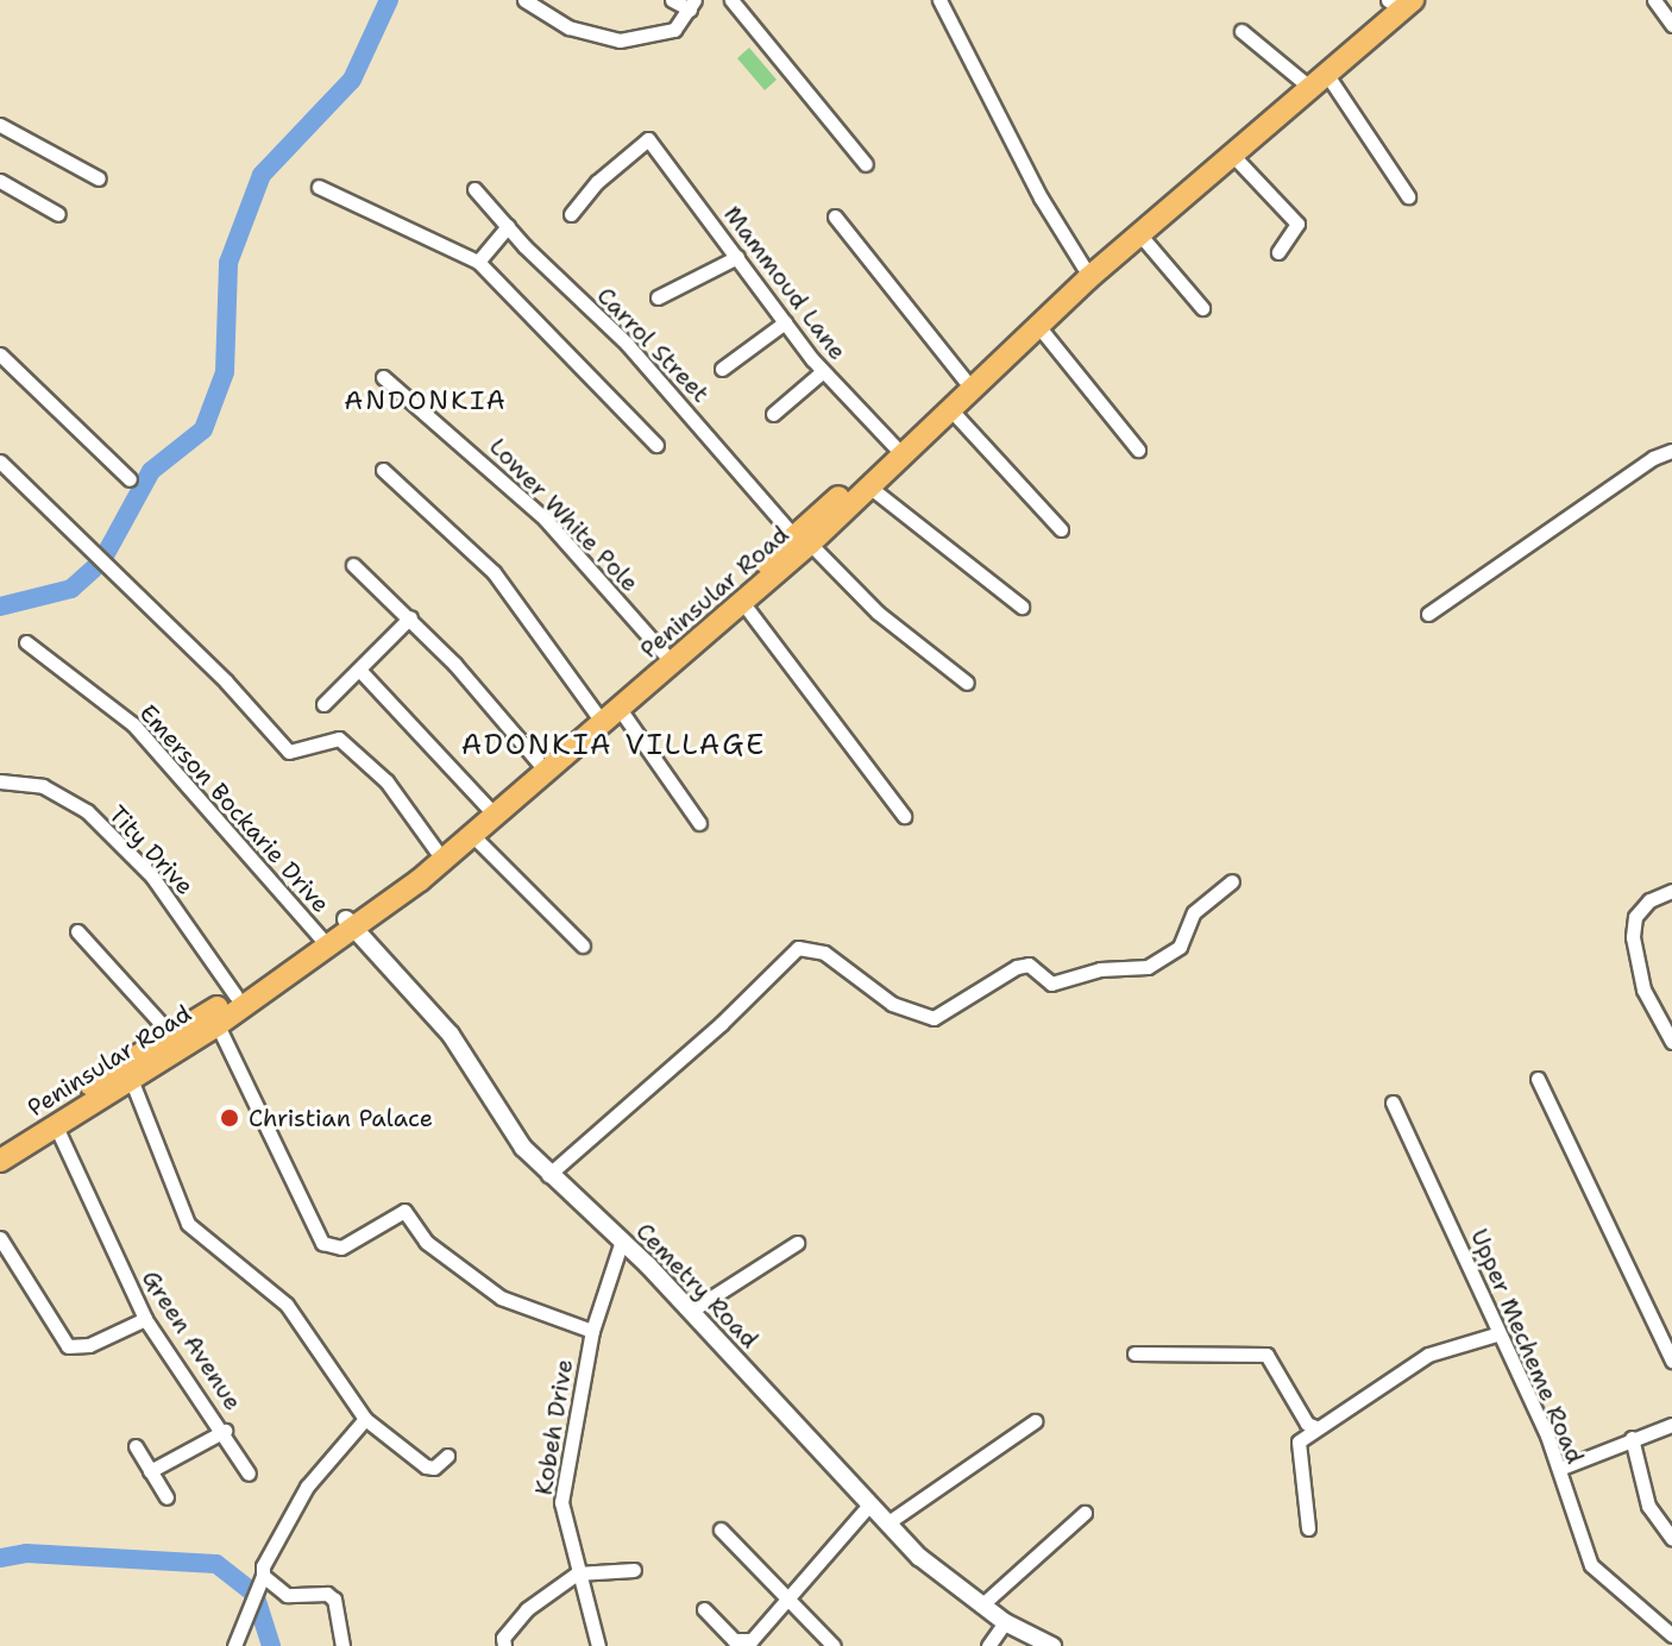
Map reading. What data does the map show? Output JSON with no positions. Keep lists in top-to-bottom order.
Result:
{
  "streets": {
    "main road": ["Peninsular Road"],
    "street": [
      "Mammoud Lane",
      "Carrol Street",
      "Lower White Pole",
      "Emerson Bockarie Drive",
      "Tity Drive",
      "Cemetry Road",
      "Green Avenue",
      "Upper Mecheme Road",
      "Kobeh Drive"
    ]
  },
  "crossings": [
    ["Mammoud Lane", "Peninsular Road"],
    ["Carrol Street", "Peninsular Road"],
    ["Lower White Pole", "Peninsular Road"],
    ["Peninsular Road", "Emerson Bockarie Drive"],
    ["Peninsular Road", "Tity Drive"],
    ["Peninsular Road", "Cemetry Road"],
    ["Peninsular Road", "Green Avenue"],
    ["Cemetry Road", "Kobeh Drive"]
  ],
  "districts": ["ANDONKIA", "ADONKIA VILLAGE"],
  "places": ["Christian Palace"]
}
